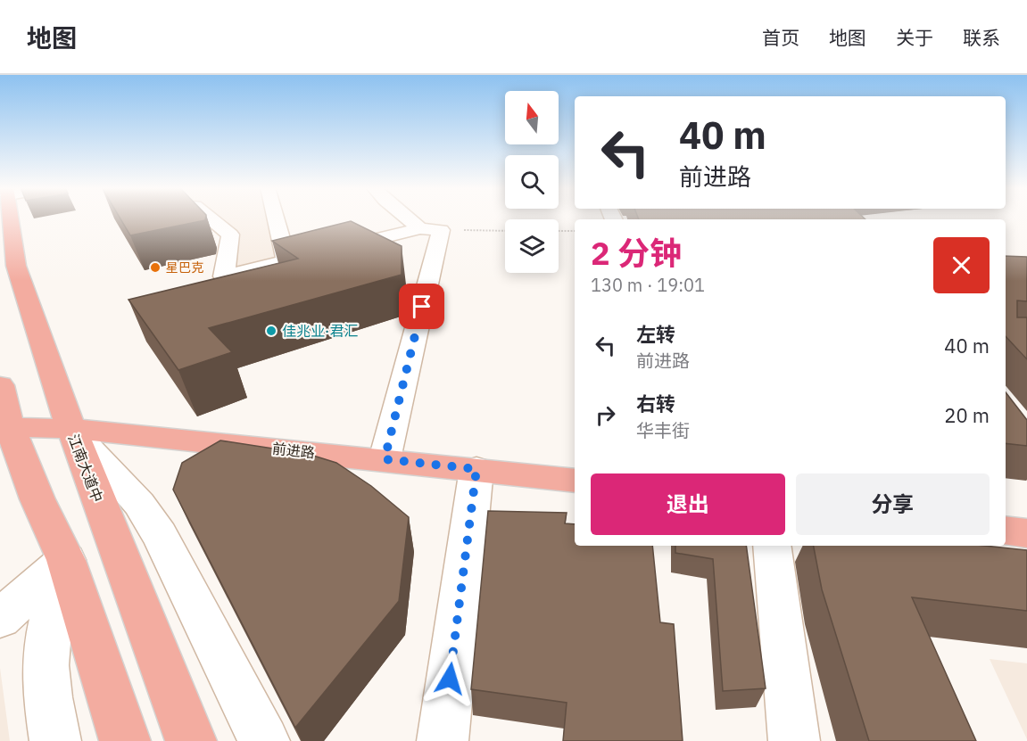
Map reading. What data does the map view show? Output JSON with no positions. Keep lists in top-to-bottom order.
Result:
{
  "streets": {
    "main road": ["前进路", "江南大道中"]
  },
  "crossings": [
    ["前进路", "江南大道中"]
  ],
  "places": ["星巴克", "佳兆业·君汇"],
  "north": "top",
  "page": {
    "header": "地图",
    "nav": [
      "首页",
      "地图",
      "关于",
      "联系"
    ],
    "turn": ["40 m", "前进路"],
    "heading": ["2 分钟", "130 m · 19:01"],
    "list": [
      {
        "name": "左转",
        "note": "前进路",
        "value": "40 m"
      },
      {
        "name": "右转",
        "note": "华丰街",
        "value": "20 m"
      }
    ],
    "buttons": ["退出", "分享"]
  }
}
